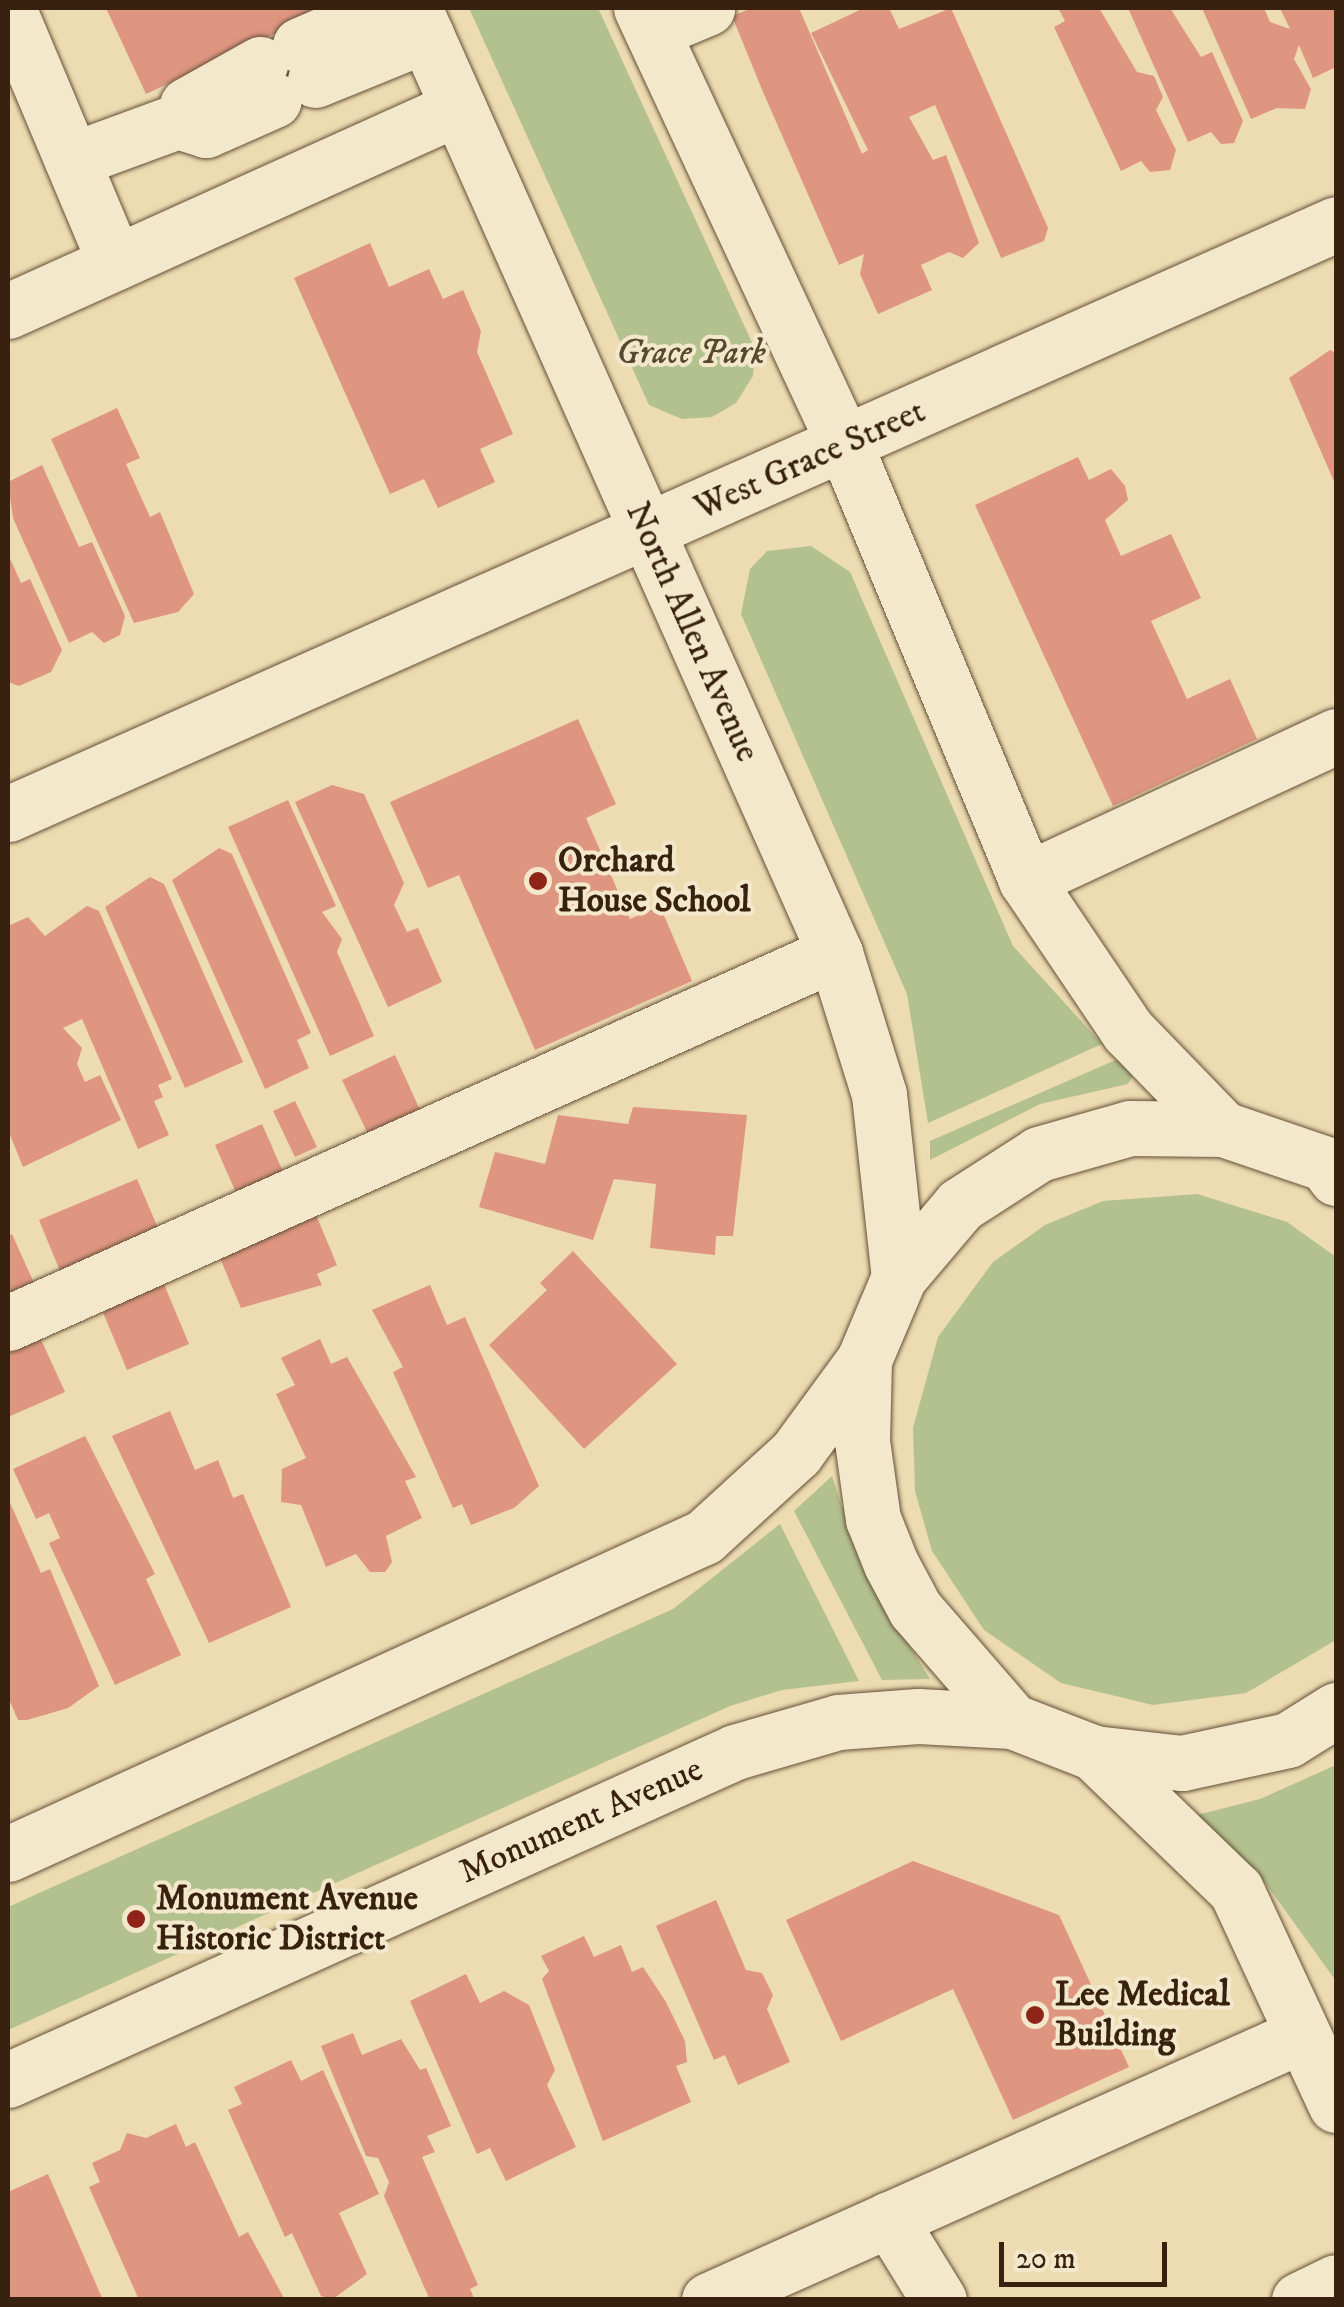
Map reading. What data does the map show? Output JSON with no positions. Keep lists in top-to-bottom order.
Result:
{
  "streets": {
    "street": ["West Grace Street", "North Allen Avenue", "Monument Avenue"]
  },
  "crossings": [
    ["West Grace Street", "North Allen Avenue"]
  ],
  "parks": ["Grace Park"],
  "places": ["Orchard House School", "Monument Avenue Historic District", "Lee Medical Building"],
  "scale_bar": "20 m"
}
